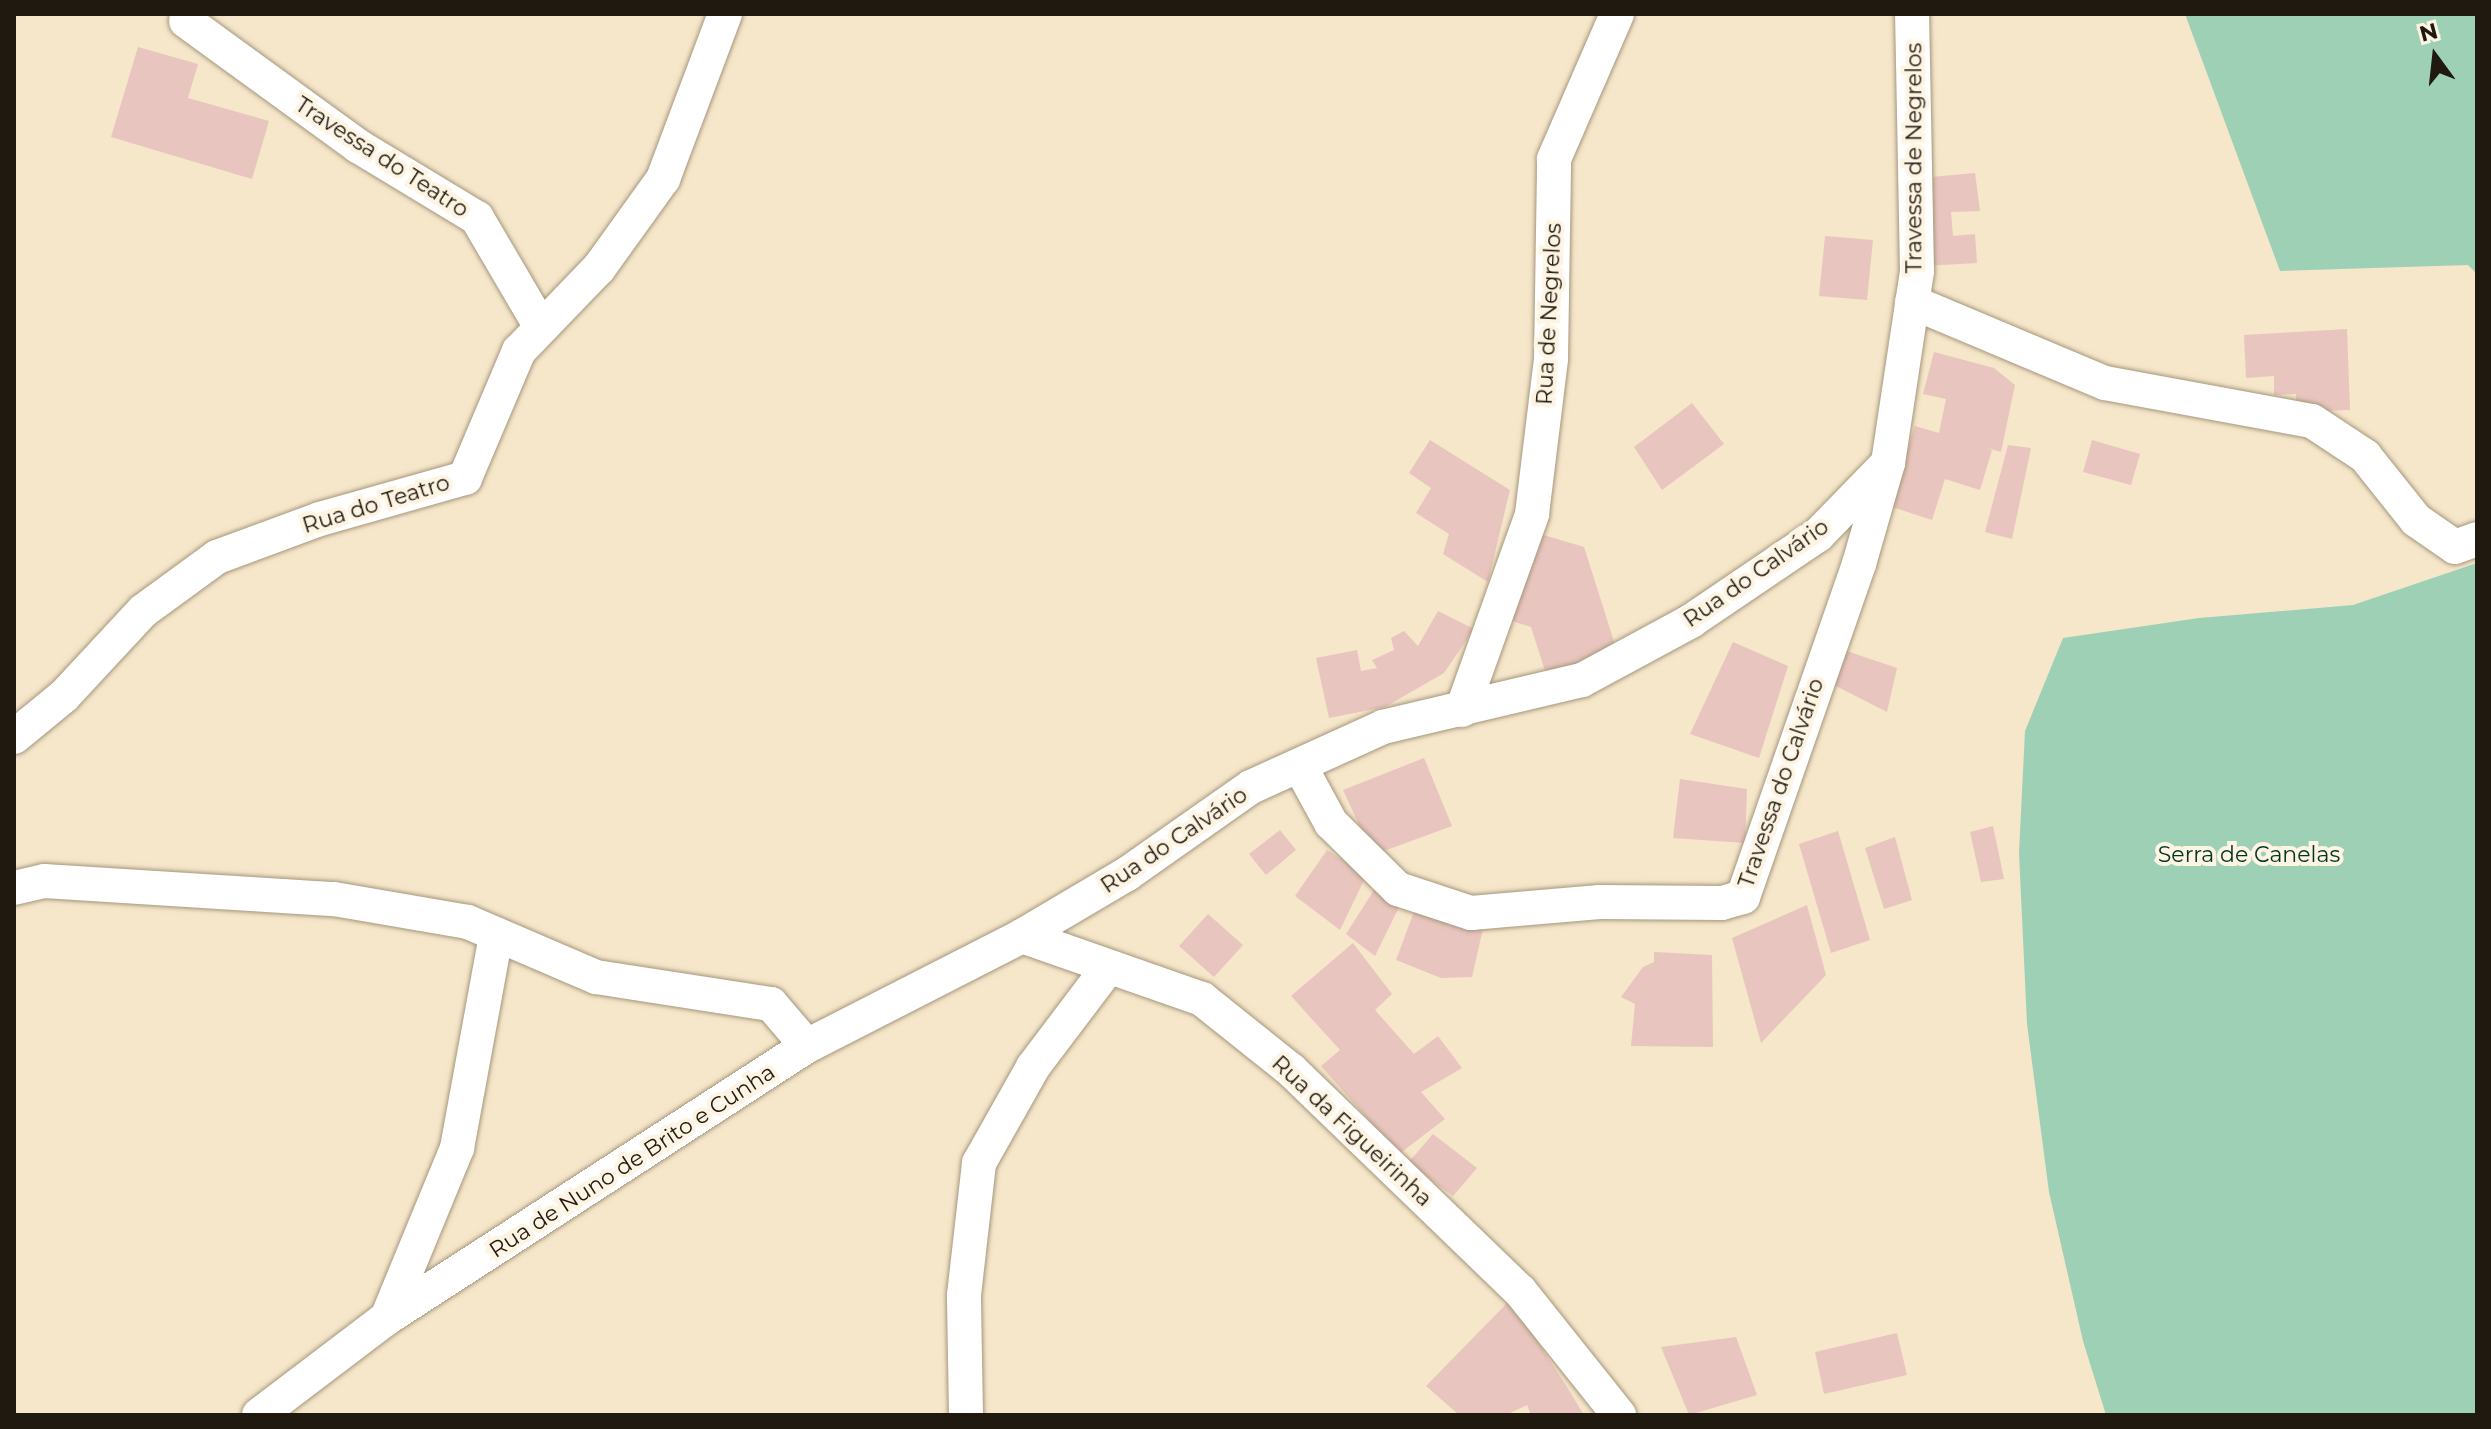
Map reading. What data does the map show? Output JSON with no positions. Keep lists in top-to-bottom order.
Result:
{
  "streets": {
    "street": [
      "Travessa do Teatro",
      "Travessa de Negrelos",
      "Rua de Negrelos",
      "Rua do Teatro",
      "Rua do Calvário",
      "Travessa do Calvário",
      "Rua da Figueirinha",
      "Rua de Nuno de Brito e Cunha"
    ]
  },
  "crossings": [
    ["Travessa do Teatro", "Rua do Teatro"],
    ["Rua de Negrelos", "Rua do Calvário"],
    ["Rua do Calvário", "Travessa do Calvário"],
    ["Rua do Calvário", "Rua da Figueirinha"],
    ["Rua do Calvário", "Rua de Nuno de Brito e Cunha"],
    ["Rua da Figueirinha", "Rua de Nuno de Brito e Cunha"]
  ],
  "parks": ["Serra de Canelas"],
  "north": "top"
}
